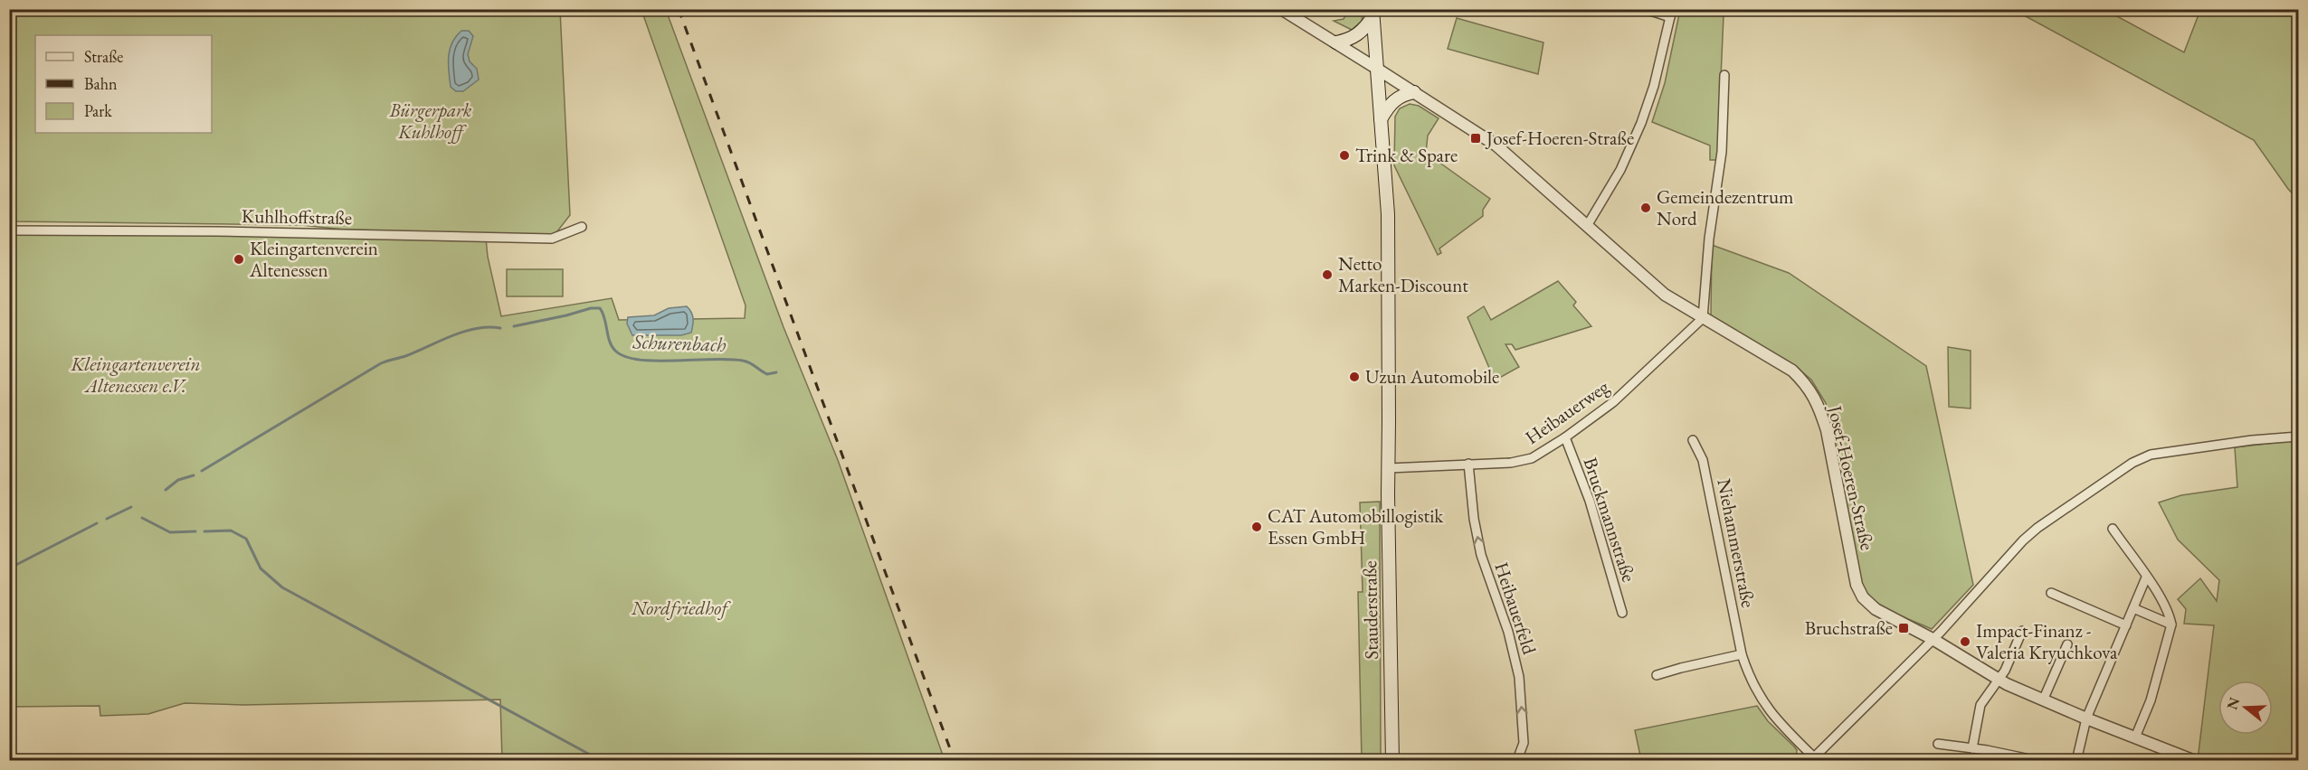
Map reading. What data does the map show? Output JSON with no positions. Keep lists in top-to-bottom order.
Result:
{
  "streets": {
    "main road": ["Stauderstraße"],
    "street": [
      "Kuhlhoffstraße",
      "Heibauerweg",
      "Josef-Hoeren-Straße",
      "Bruckmannstraße",
      "Niehammerstraße",
      "Heibauerfeld"
    ]
  },
  "crossings": [
    ["Heibauerweg", "Josef-Hoeren-Straße"],
    ["Heibauerweg", "Bruckmannstraße"],
    ["Heibauerweg", "Heibauerfeld"],
    ["Heibauerweg", "Stauderstraße"],
    ["Josef-Hoeren-Straße", "Stauderstraße"]
  ],
  "one_way": ["Heibauerfeld"],
  "water": ["Schurenbach"],
  "parks": ["Bürgerpark Kuhlhoff", "Kleingartenverein Altenessen e.V.", "Nordfriedhof"],
  "places": {
    "transit": ["Josef-Hoeren-Straße", "Bruchstraße"],
    "other": [
      "Trink & Spare",
      "Gemeindezentrum Nord",
      "Kleingartenverein Altenessen",
      "Netto Marken-Discount",
      "Uzun Automobile",
      "CAT Automobillogistik Essen GmbH",
      "Impact-Finanz - Valeria Kryuchkova"
    ]
  },
  "legend": ["Straße", "Bahn", "Park"],
  "north": "left"
}
